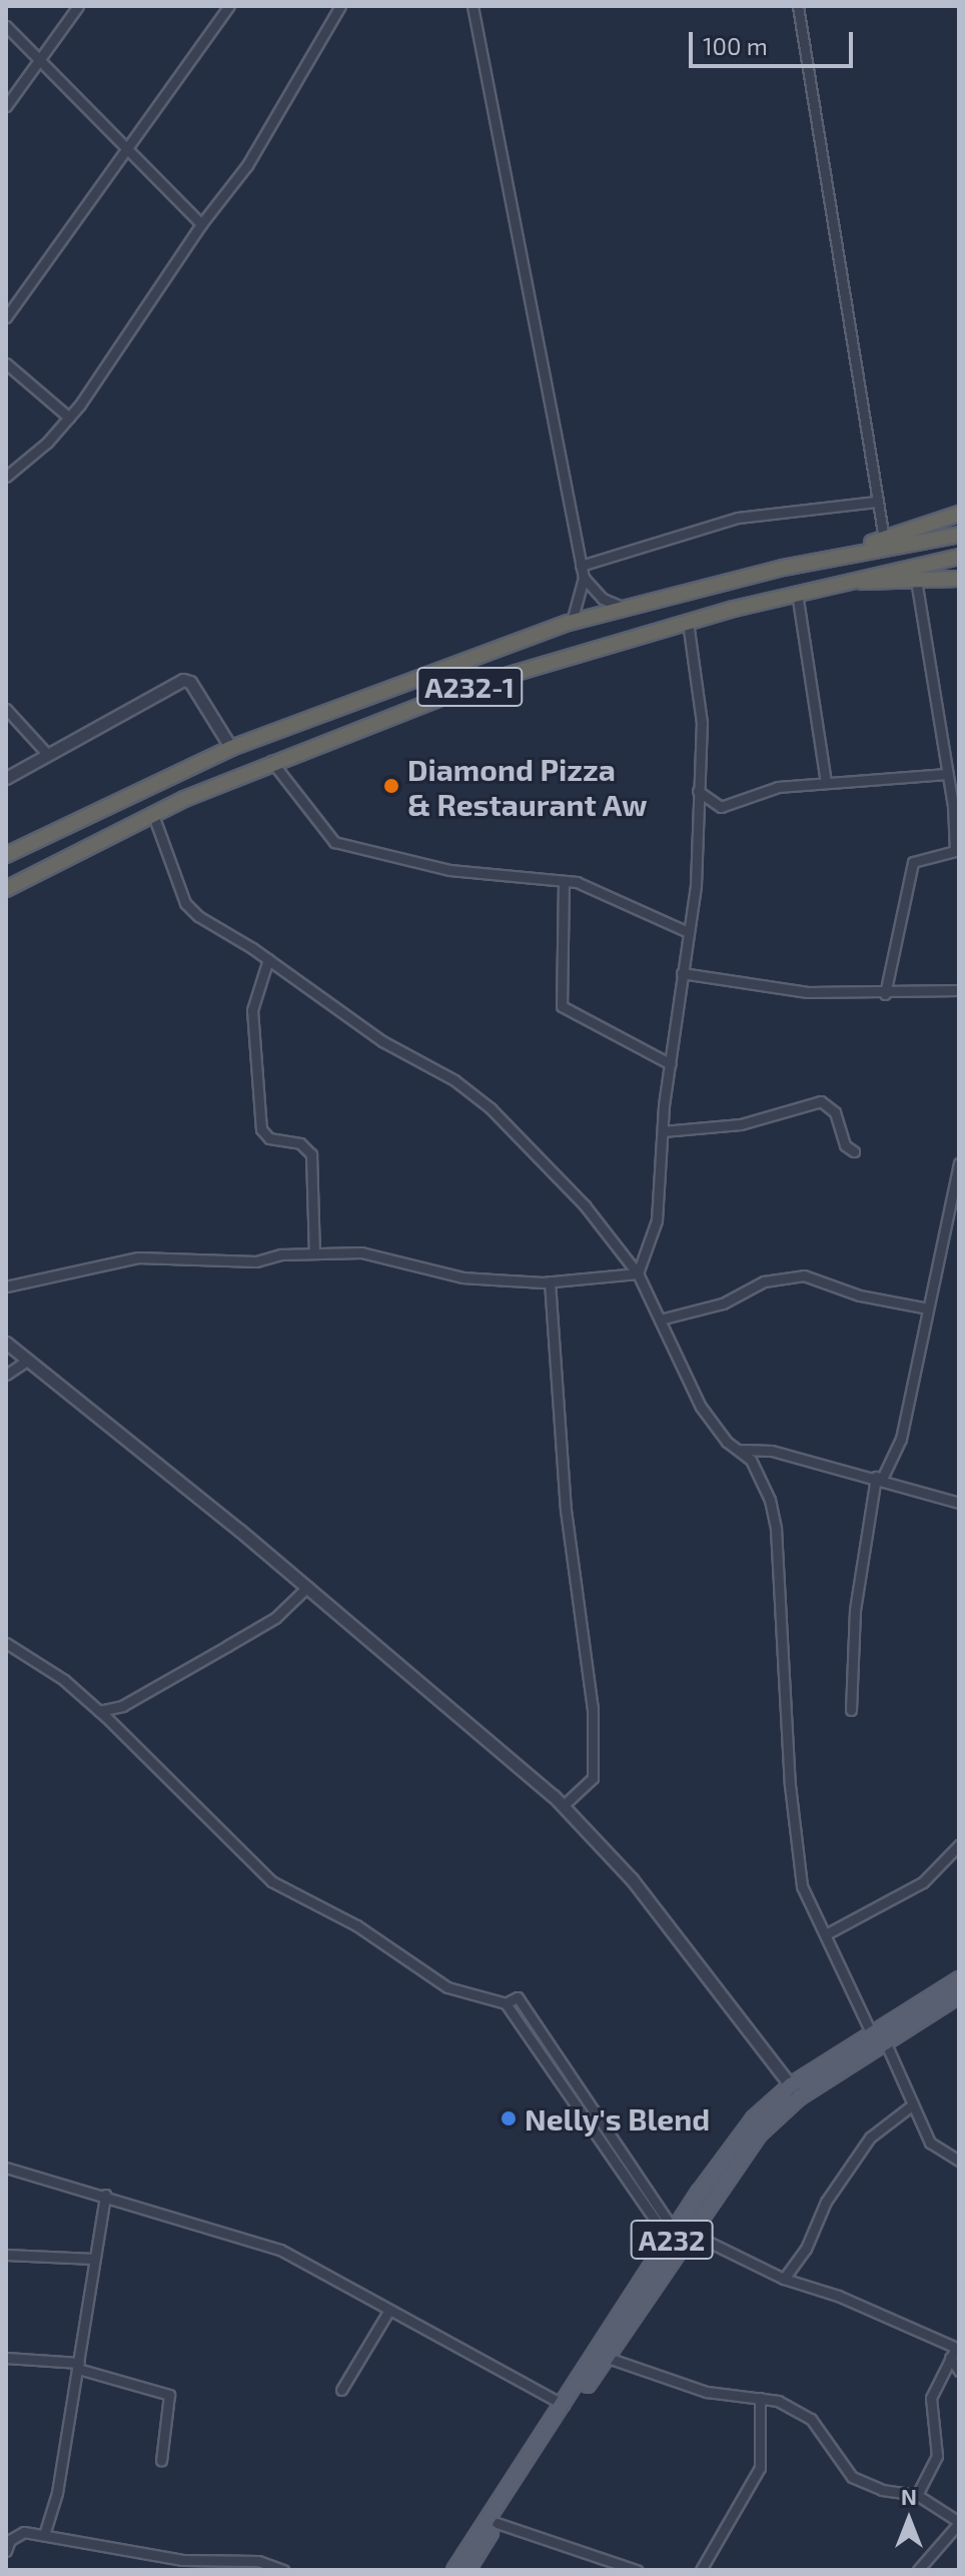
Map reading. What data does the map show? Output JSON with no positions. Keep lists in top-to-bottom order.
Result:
{
  "streets": {
    "highway": ["A232-1"],
    "main road": ["A232"]
  },
  "places": ["Diamond Pizza & Restaurant Aw", "Nelly's Blend"],
  "scale_bar": "100 m",
  "north": "top"
}
